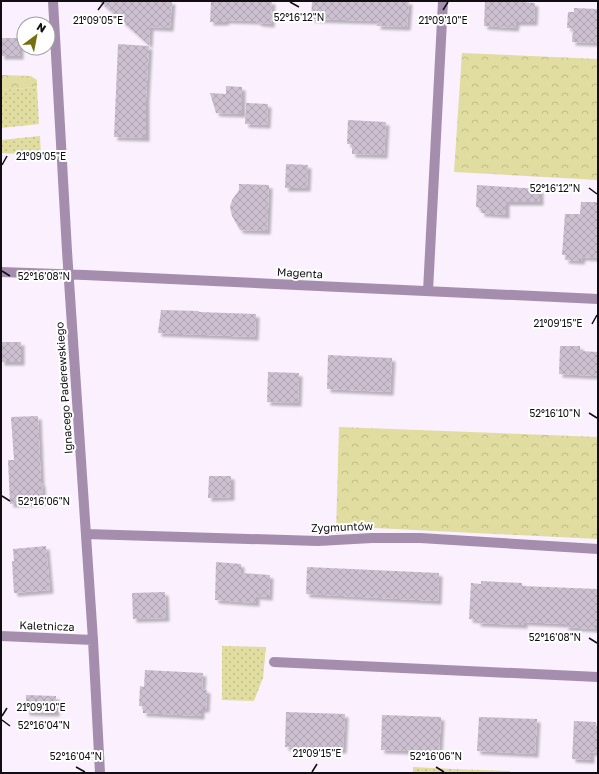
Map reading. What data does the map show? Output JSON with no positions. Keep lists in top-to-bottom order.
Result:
{
  "streets": {
    "street": [
      "Magenta",
      "Ignacego Paderewskiego",
      "Zygmuntów",
      "Kaletnicza"
    ]
  },
  "crossings": [
    ["Magenta", "Ignacego Paderewskiego"],
    ["Ignacego Paderewskiego", "Zygmuntów"],
    ["Ignacego Paderewskiego", "Kaletnicza"]
  ],
  "north": "top right",
  "coordinates": [
    "52°16'12\"N",
    "21°09'05\"E",
    "21°09'10\"E",
    "52°16'08\"N",
    "21°09'15\"E",
    "52°16'10\"N",
    "52°16'06\"N",
    "52°16'04\"N"
  ]
}
